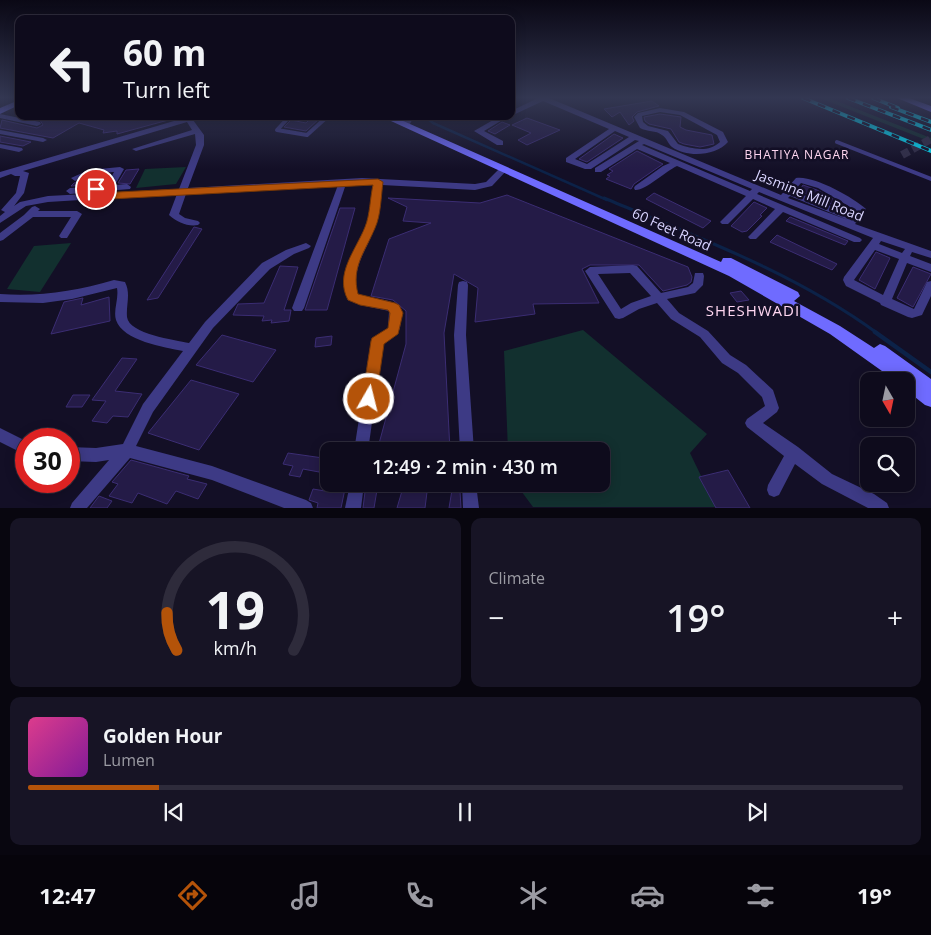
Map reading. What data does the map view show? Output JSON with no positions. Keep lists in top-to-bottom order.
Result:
{
  "streets": {
    "main road": ["60 Feet Road"],
    "street": ["Jasmine Mill Road"]
  },
  "districts": ["BHATIYA NAGAR", "SHESHWADI"],
  "north": "bottom",
  "page": {
    "turn": ["60 m", "Turn left"],
    "limit": "30",
    "trip": "12:49 · 2 min · 430 m",
    "tile": "Climate",
    "heat": ["−", "19°", "+"],
    "song": ["Golden Hour", "Lumen"],
    "tabs": ["12:47", "19°"],
    "gauge": ["19", "km/h"]
  }
}
